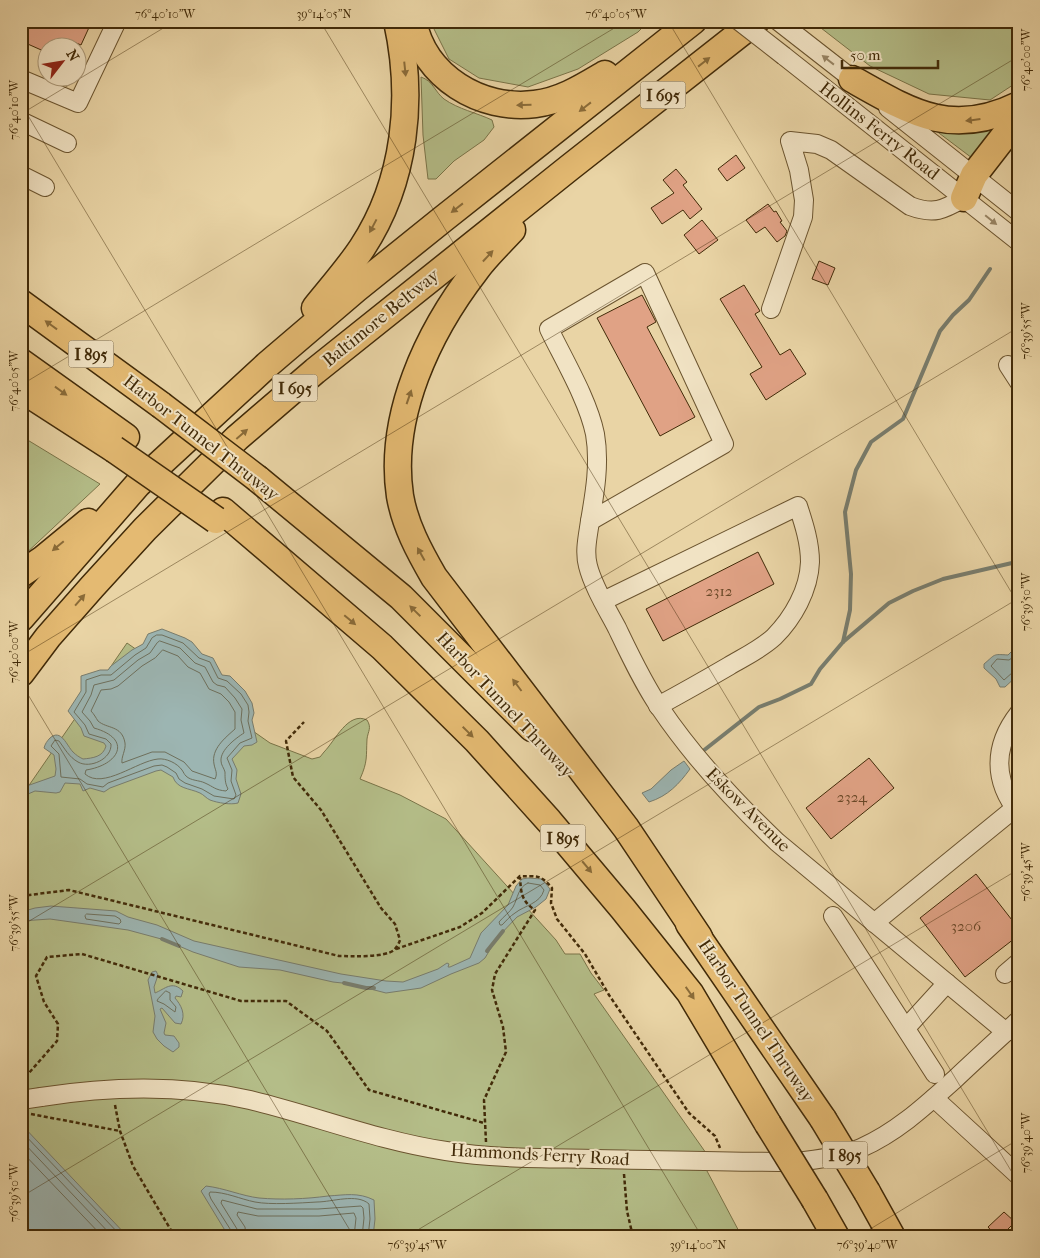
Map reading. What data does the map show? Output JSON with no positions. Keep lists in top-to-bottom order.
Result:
{
  "streets": {
    "highway": [
      "I 695",
      "Baltimore Beltway",
      "I 895",
      "Harbor Tunnel Thruway"
    ],
    "street": ["Hollins Ferry Road", "Eskow Avenue", "Hammonds Ferry Road"]
  },
  "crossings": [
    ["Eskow Avenue", "Hammonds Ferry Road"]
  ],
  "house_numbers": ["2312", "2324", "3206"],
  "scale_bar": "50 m",
  "north": "top right",
  "coordinates": [
    "76°40'10\"W",
    "39°14'05\"N",
    "76°40'05\"W",
    "76°40'00\"W",
    "76°39'55\"W",
    "76°39'50\"W",
    "76°39'45\"W",
    "76°39'40\"W",
    "39°14'00\"N"
  ]
}
